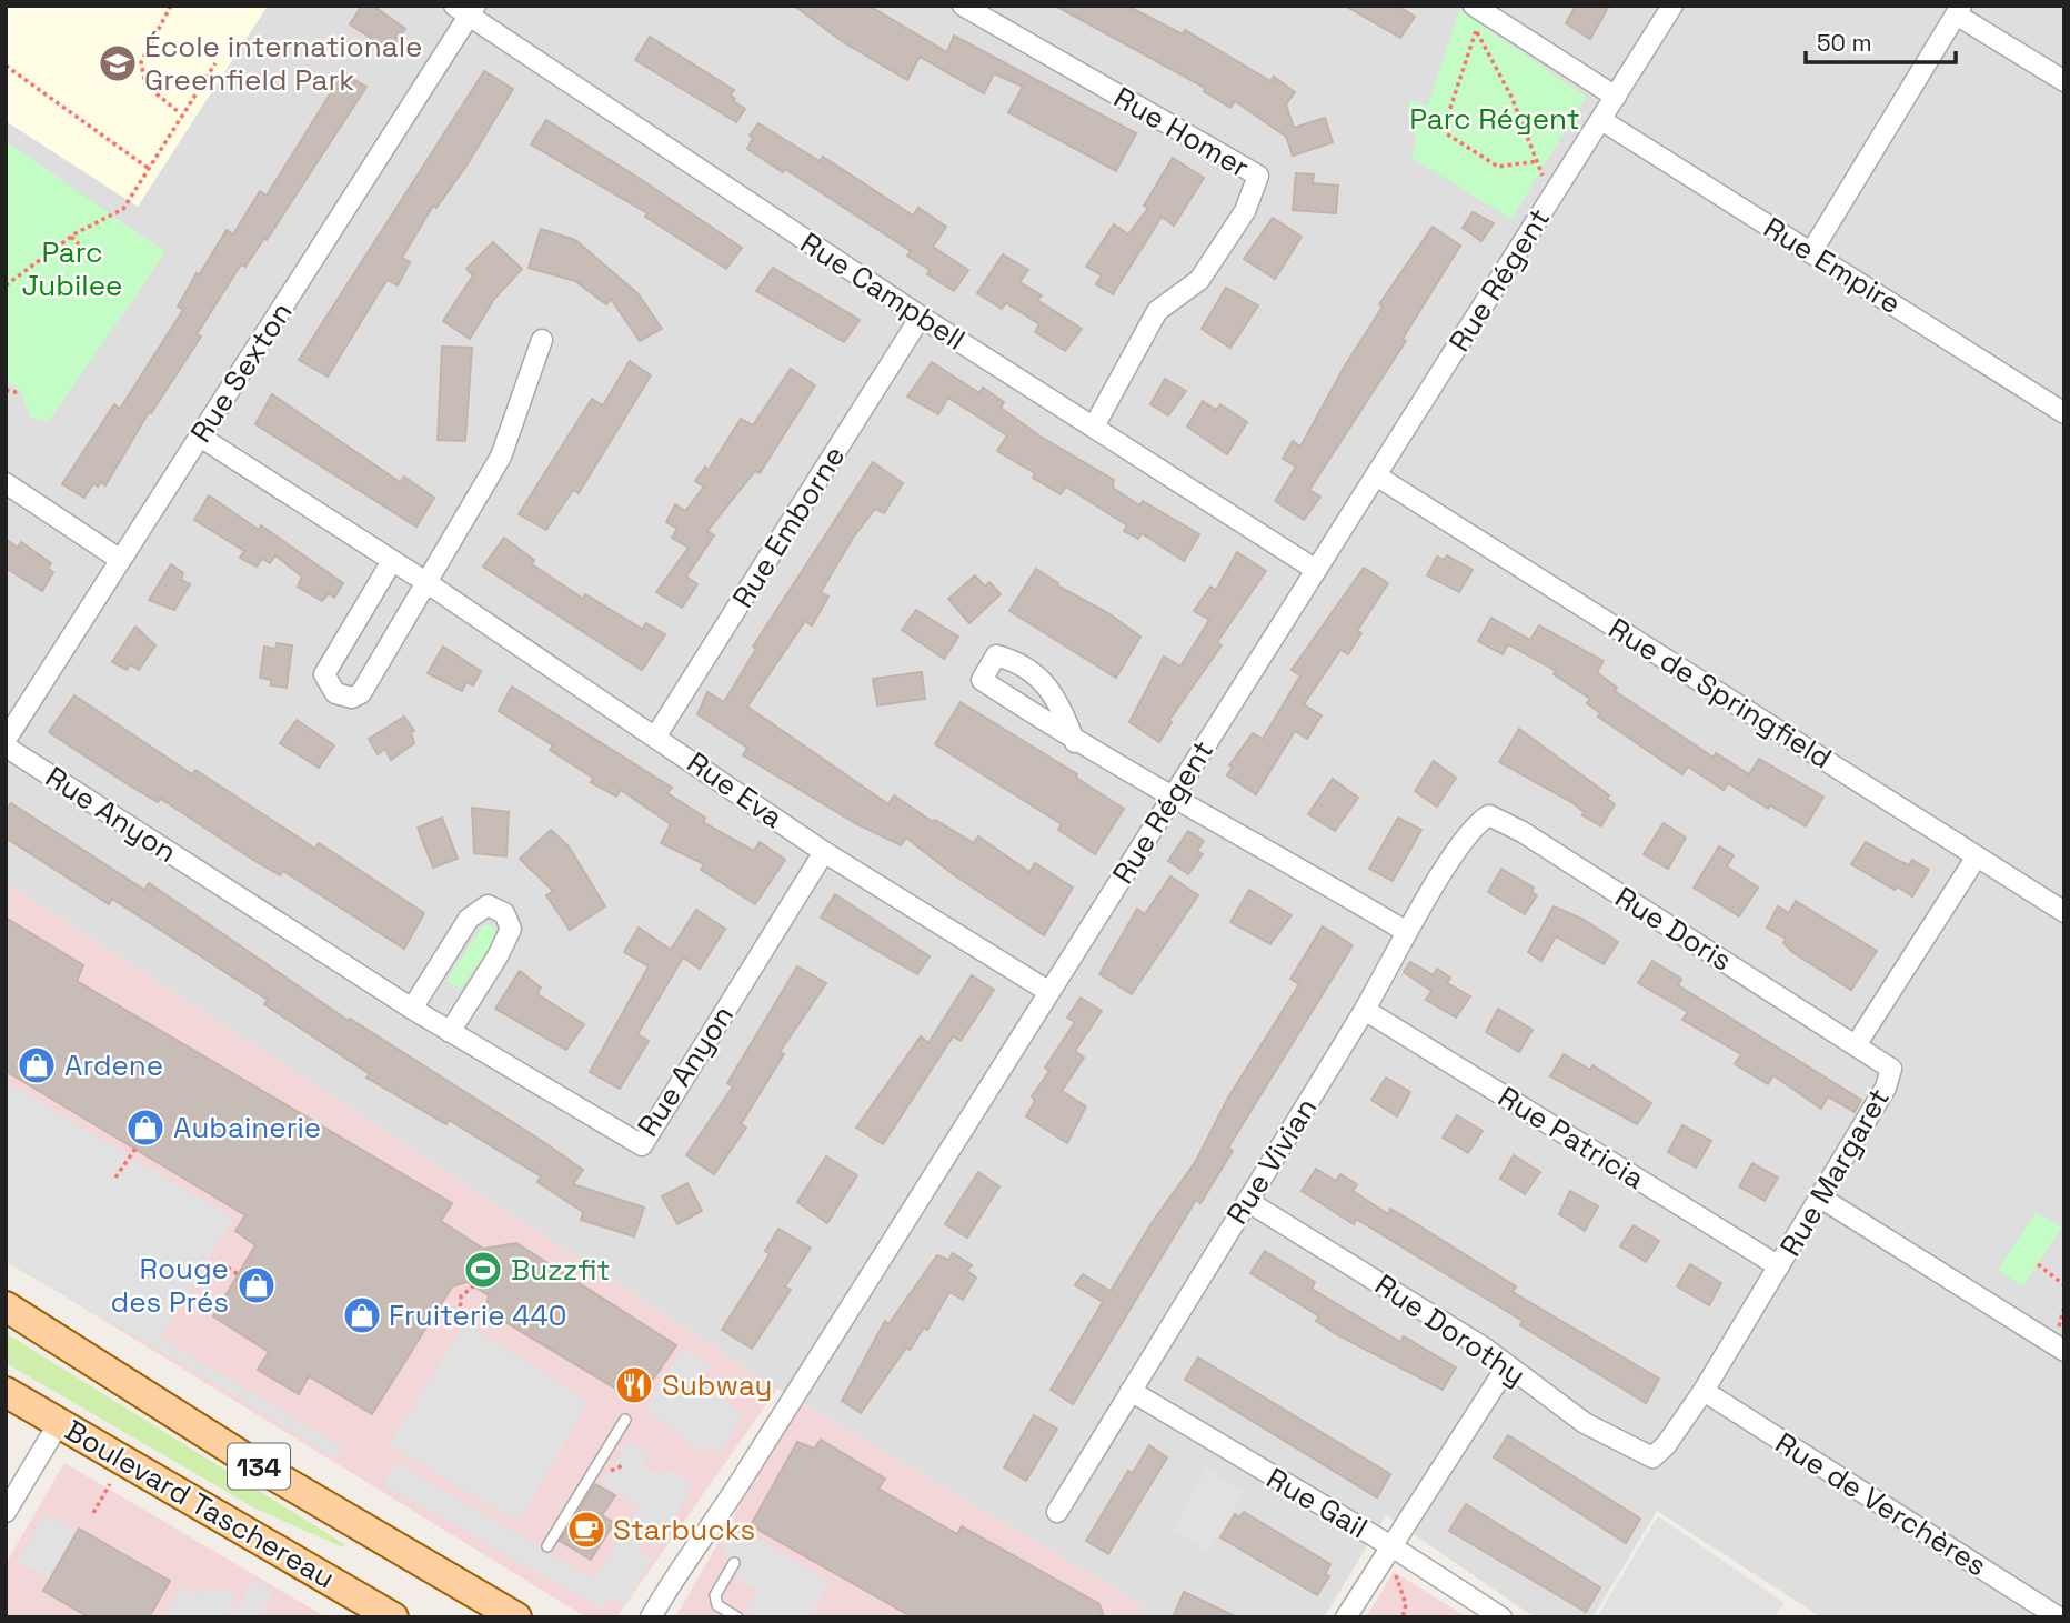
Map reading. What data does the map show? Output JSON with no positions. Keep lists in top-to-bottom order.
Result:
{
  "streets": {
    "main road": ["134", "Boulevard Taschereau"],
    "street": [
      "Rue Homer",
      "Rue Empire",
      "Rue Régent",
      "Rue Campbell",
      "Rue Sexton",
      "Rue Emborne",
      "Rue de Springfield",
      "Rue Eva",
      "Rue Anyon",
      "Rue Doris",
      "Rue Patricia",
      "Rue Vivian",
      "Rue Margaret",
      "Rue Dorothy",
      "Rue Gail",
      "Rue de Verchères"
    ]
  },
  "crossings": [
    ["Rue Homer", "Rue Campbell"],
    ["Rue Empire", "Rue Régent"],
    ["Rue Régent", "Rue Campbell"],
    ["Rue Régent", "Rue de Springfield"],
    ["Rue Régent", "Rue Eva"],
    ["Rue Campbell", "Rue Sexton"],
    ["Rue Campbell", "Rue Emborne"],
    ["Rue Sexton", "Rue Eva"],
    ["Rue Emborne", "Rue Eva"],
    ["Rue de Springfield", "Rue Margaret"],
    ["Rue Eva", "Rue Anyon"],
    ["Rue Doris", "Rue Vivian"],
    ["Rue Doris", "Rue Margaret"],
    ["Rue Patricia", "Rue Vivian"],
    ["Rue Patricia", "Rue Margaret"],
    ["Rue Vivian", "Rue Dorothy"],
    ["Rue Vivian", "Rue Gail"],
    ["Rue Margaret", "Rue Dorothy"],
    ["Rue Margaret", "Rue de Verchères"]
  ],
  "parks": ["Parc Régent", "Parc Jubilee"],
  "places": {
    "school or university": ["École internationale Greenfield Park"],
    "shop": [
      "Ardene",
      "Aubainerie",
      "Rouge des Prés",
      "Fruiterie 440"
    ],
    "sports": ["Buzzfit"],
    "restaurant": ["Subway"],
    "cafe": ["Starbucks"]
  },
  "scale_bar": "50 m"
}
